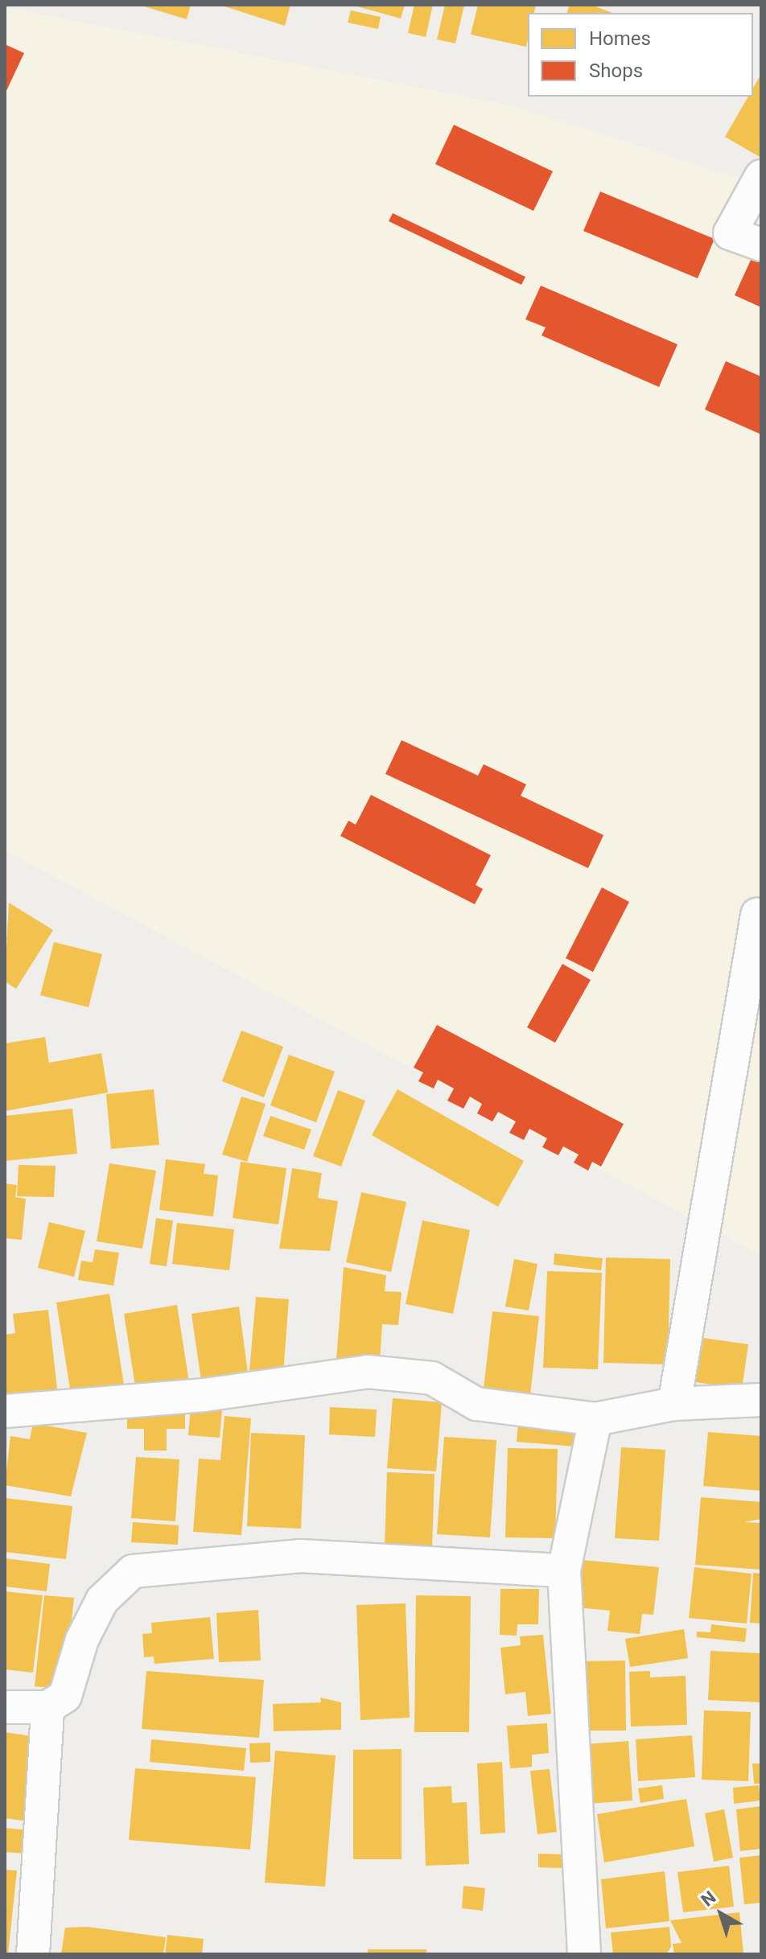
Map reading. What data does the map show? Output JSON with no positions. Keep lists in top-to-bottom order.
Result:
{
  "legend": ["Homes", "Shops"],
  "north": "top left"
}
